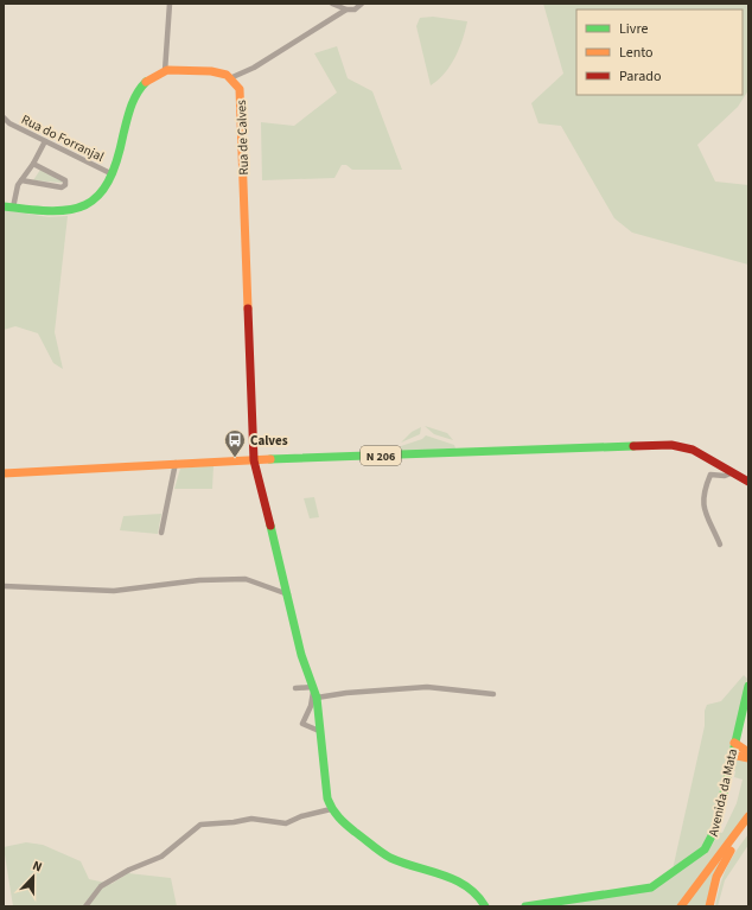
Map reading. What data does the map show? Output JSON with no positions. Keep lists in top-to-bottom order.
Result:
{
  "streets": {
    "main road": ["Rua de Calves", "N 206", "Avenida da Mata"],
    "street": ["Rua do Forranjal"]
  },
  "crossings": [
    ["Rua de Calves", "N 206"]
  ],
  "places": {
    "bus stop": ["Calves"]
  },
  "legend": ["Livre", "Lento", "Parado"],
  "north": "top"
}
